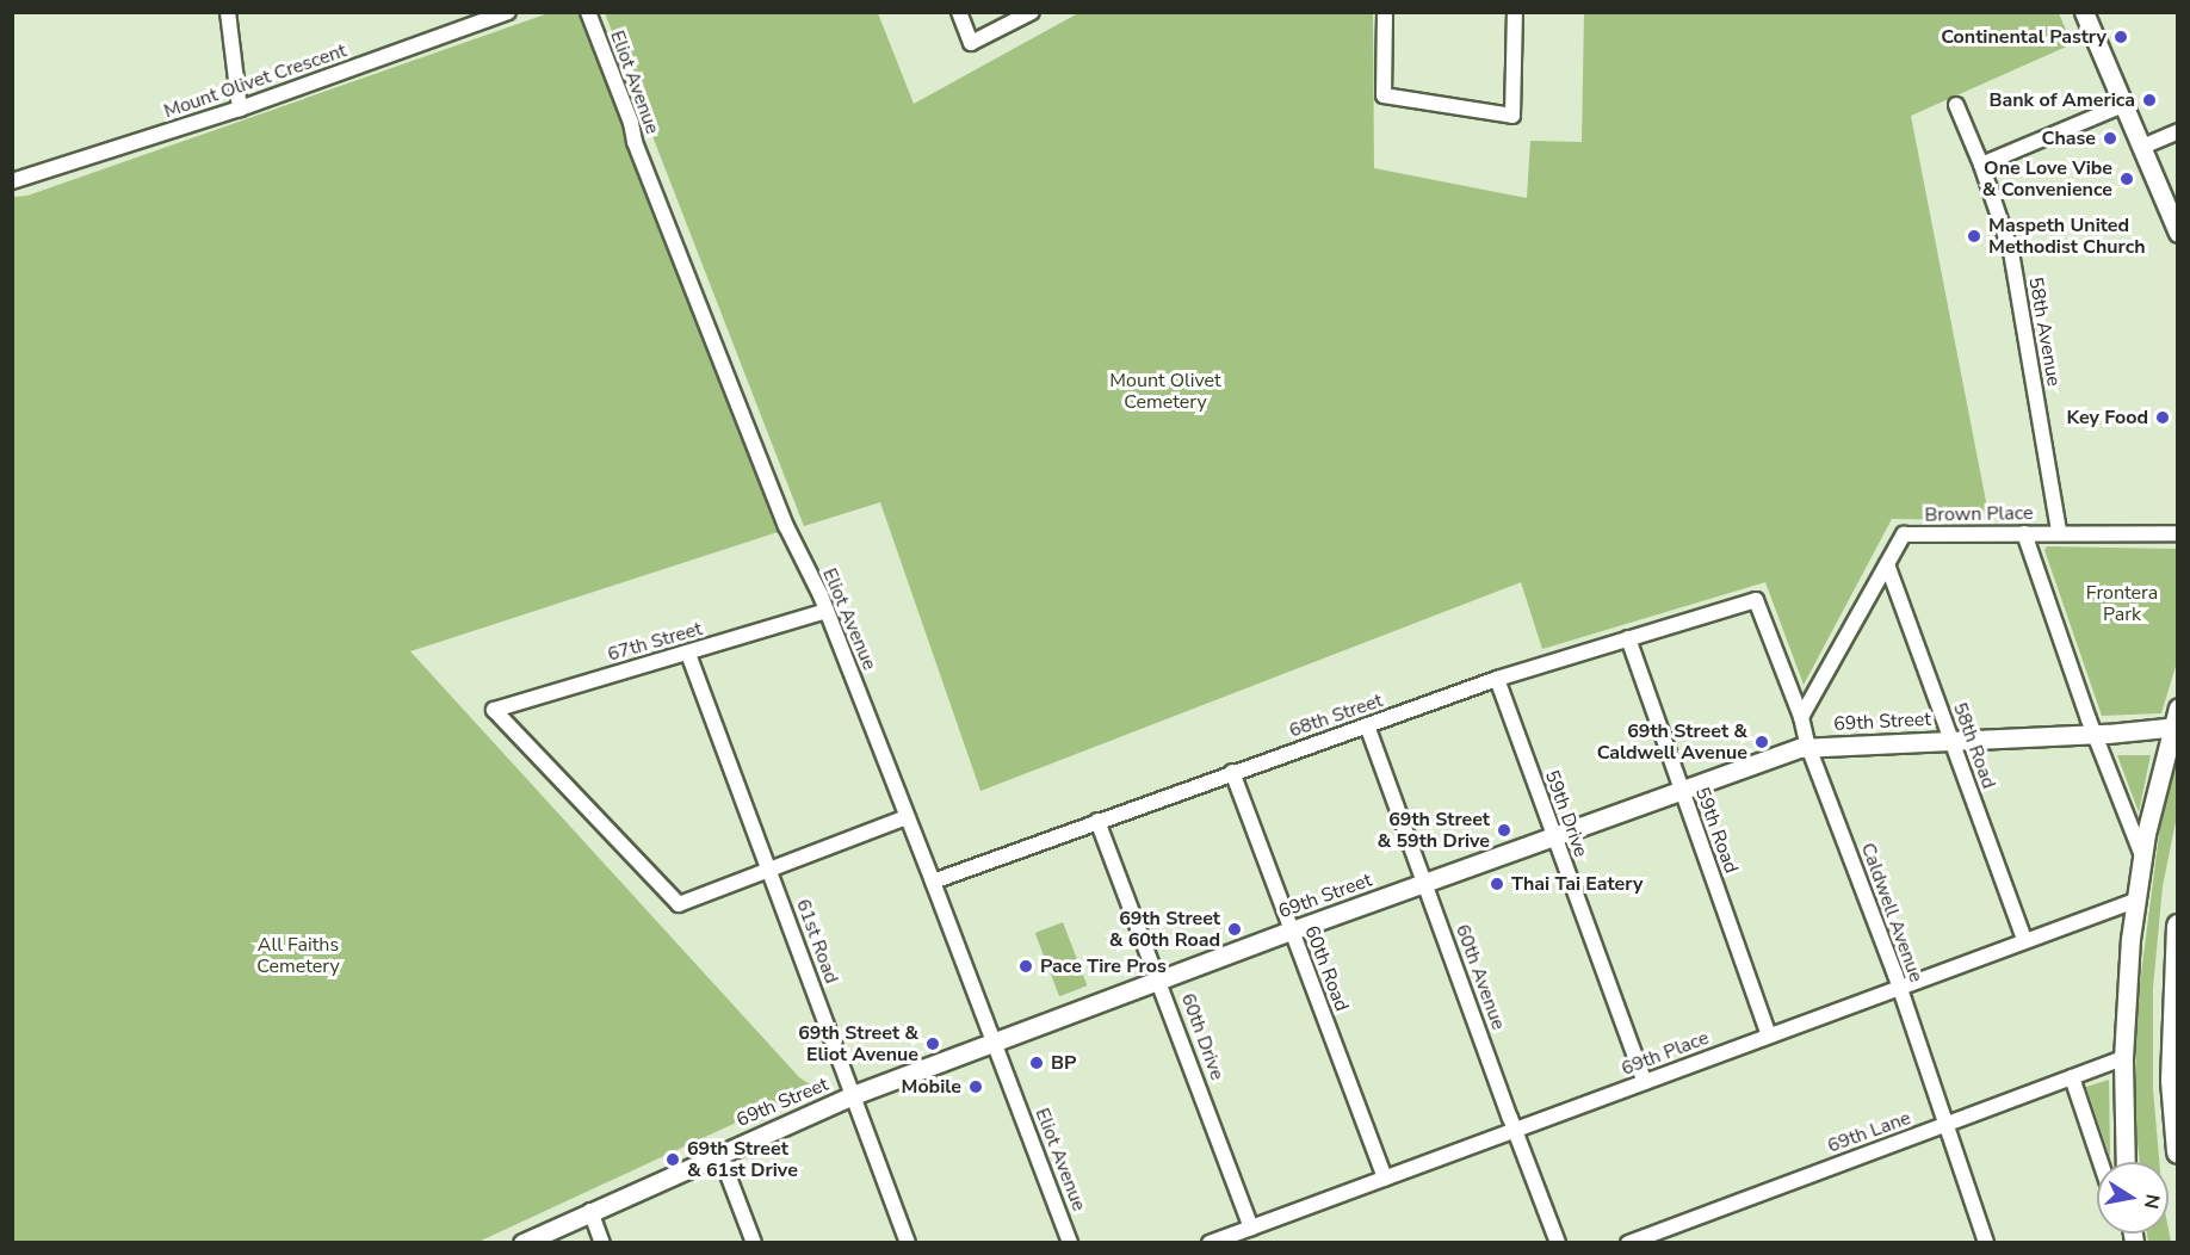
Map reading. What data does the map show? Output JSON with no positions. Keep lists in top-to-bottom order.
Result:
{
  "streets": {
    "main road": ["69th Street"],
    "street": [
      "Mount Olivet Crescent",
      "Eliot Avenue",
      "58th Avenue",
      "Brown Place",
      "67th Street",
      "68th Street",
      "58th Road",
      "59th Drive",
      "59th Road",
      "Caldwell Avenue",
      "61st Road",
      "60th Road",
      "60th Avenue",
      "60th Drive",
      "69th Place",
      "69th Lane"
    ]
  },
  "crossings": [
    ["Eliot Avenue", "67th Street"],
    ["Eliot Avenue", "68th Street"],
    ["Eliot Avenue", "69th Street"],
    ["58th Avenue", "Brown Place"],
    ["Brown Place", "58th Road"],
    ["Brown Place", "Caldwell Avenue"],
    ["67th Street", "61st Road"],
    ["68th Street", "59th Drive"],
    ["68th Street", "59th Road"],
    ["68th Street", "Caldwell Avenue"],
    ["68th Street", "60th Road"],
    ["68th Street", "60th Avenue"],
    ["68th Street", "60th Drive"],
    ["69th Street", "58th Road"],
    ["69th Street", "59th Drive"],
    ["69th Street", "59th Road"],
    ["69th Street", "Caldwell Avenue"],
    ["69th Street", "61st Road"],
    ["69th Street", "60th Road"],
    ["69th Street", "60th Avenue"],
    ["69th Street", "60th Drive"],
    ["58th Road", "69th Place"],
    ["59th Drive", "69th Place"],
    ["59th Road", "69th Place"],
    ["Caldwell Avenue", "69th Place"],
    ["Caldwell Avenue", "69th Lane"],
    ["60th Road", "69th Place"],
    ["60th Avenue", "69th Place"],
    ["60th Drive", "69th Place"]
  ],
  "parks": ["Mount Olivet Cemetery", "Frontera Park", "All Faiths Cemetery"],
  "places": [
    "Continental Pastry",
    "Bank of America",
    "Chase",
    "One Love Vibe & Convenience",
    "Maspeth United Methodist Church",
    "Key Food",
    "69th Street & Caldwell Avenue",
    "69th Street & 59th Drive",
    "Thai Tai Eatery",
    "69th Street & 60th Road",
    "Pace Tire Pros",
    "69th Street & Eliot Avenue",
    "BP",
    "Mobile",
    "69th Street & 61st Drive"
  ],
  "north": "right"
}
